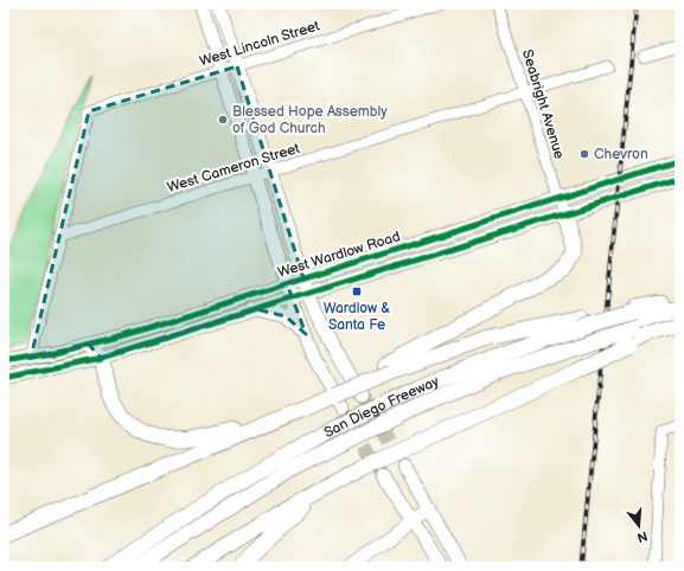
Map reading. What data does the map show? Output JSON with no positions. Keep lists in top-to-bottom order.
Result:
{
  "streets": {
    "highway": ["San Diego Freeway"],
    "main road": ["West Wardlow Road"],
    "street": ["West Lincoln Street", "Seabright Avenue", "West Cameron Street"]
  },
  "crossings": [
    ["West Lincoln Street", "West Cameron Street"],
    ["Seabright Avenue", "West Cameron Street"],
    ["Seabright Avenue", "West Wardlow Road"]
  ],
  "places": {
    "other": ["Blessed Hope Assembly of God Church", "Chevron"],
    "transit": ["Wardlow & Santa Fe"]
  },
  "north": "bottom"
}
